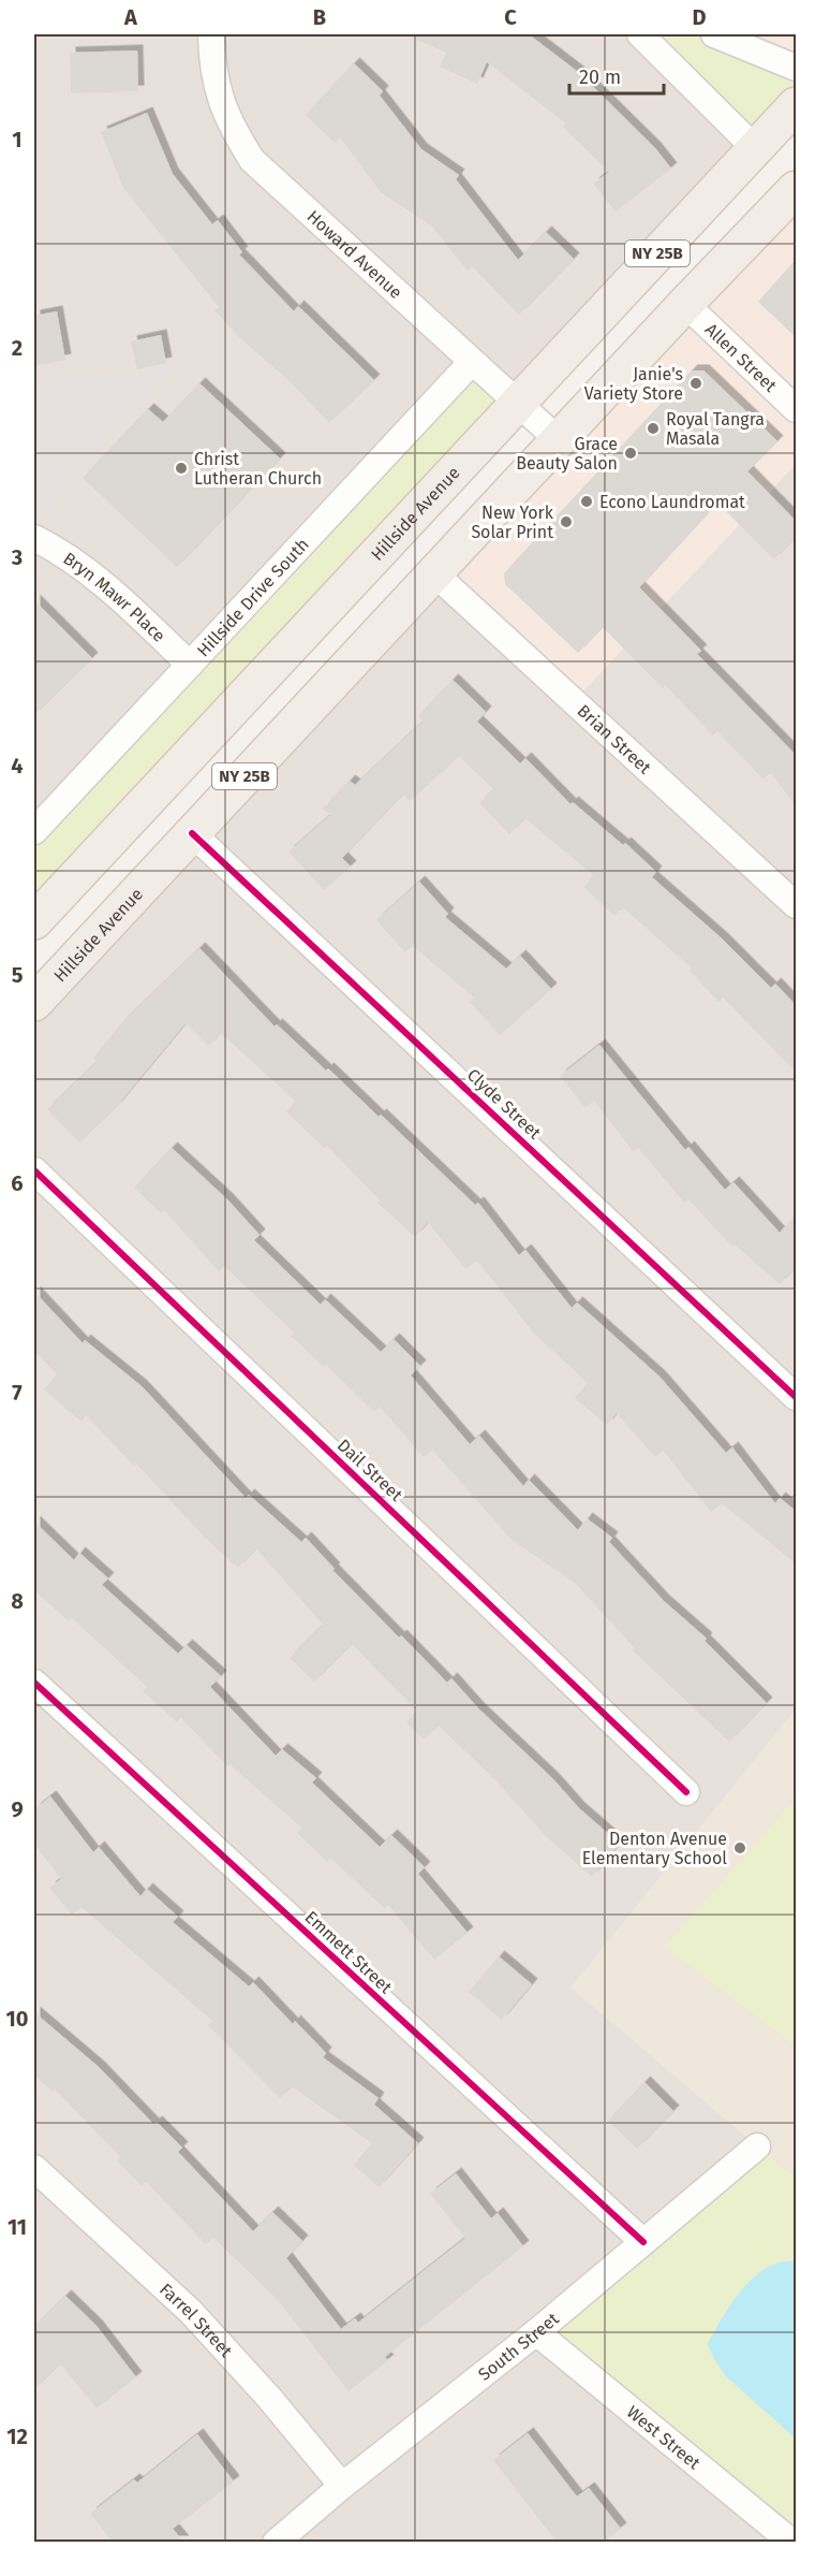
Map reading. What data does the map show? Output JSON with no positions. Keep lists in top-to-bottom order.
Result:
{
  "streets": {
    "main road": ["NY 25B", "Hillside Avenue"],
    "street": [
      "Howard Avenue",
      "Allen Street",
      "Hillside Drive South",
      "Bryn Mawr Place",
      "Brian Street",
      "Clyde Street",
      "Dail Street",
      "Emmett Street",
      "Farrel Street",
      "South Street",
      "West Street"
    ]
  },
  "crossings": [
    ["Howard Avenue", "Hillside Avenue"],
    ["Howard Avenue", "Hillside Drive South"],
    ["Allen Street", "Hillside Avenue"],
    ["Hillside Avenue", "Brian Street"],
    ["Hillside Avenue", "Clyde Street"],
    ["Hillside Drive South", "Bryn Mawr Place"],
    ["Emmett Street", "South Street"],
    ["Farrel Street", "South Street"],
    ["South Street", "West Street"]
  ],
  "places": [
    "Janie's Variety Store",
    "Royal Tangra Masala",
    "Grace Beauty Salon",
    "Christ Lutheran Church",
    "Econo Laundromat",
    "New York Solar Print",
    "Denton Avenue Elementary School"
  ],
  "scale_bar": "20 m",
  "grid": {
    "columns": [
      "A",
      "B",
      "C",
      "D"
    ],
    "rows": [
      "1",
      "2",
      "3",
      "4",
      "5",
      "6",
      "7",
      "8",
      "9",
      "10",
      "11",
      "12"
    ]
  }
}
